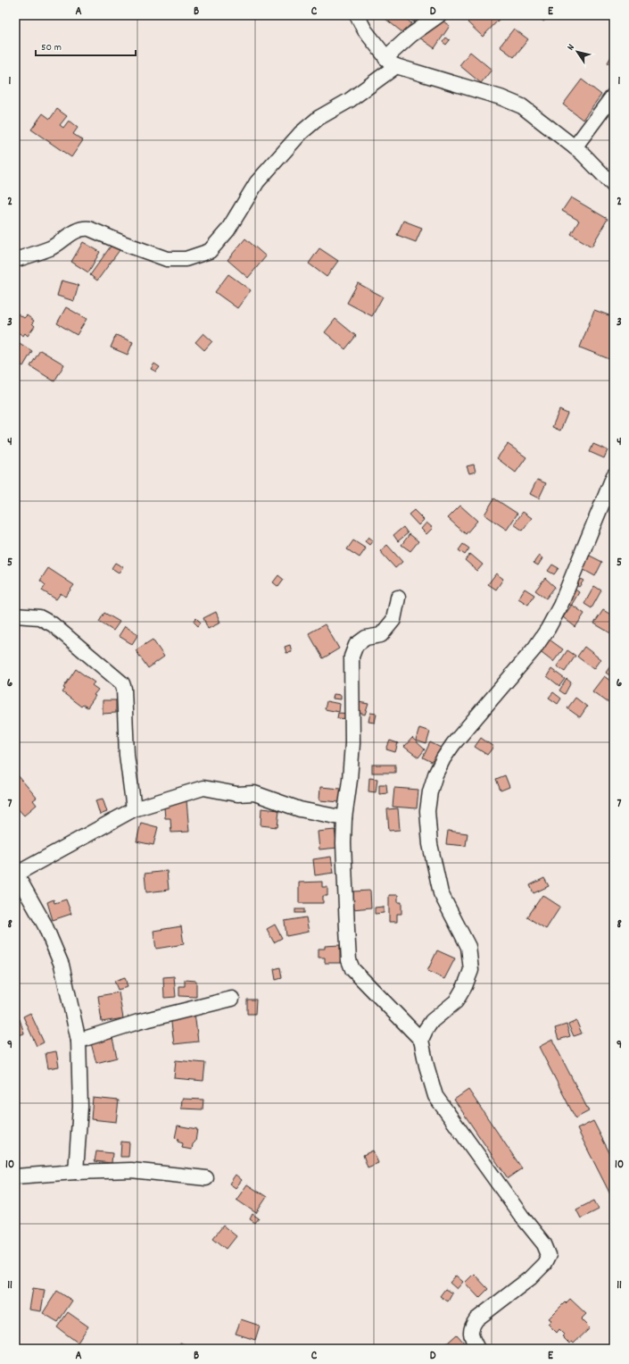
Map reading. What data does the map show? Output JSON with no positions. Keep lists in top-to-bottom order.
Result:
{
  "scale_bar": "50 m",
  "north": "top left",
  "grid": {
    "columns": [
      "A",
      "B",
      "C",
      "D",
      "E"
    ],
    "rows": [
      "1",
      "2",
      "3",
      "4",
      "5",
      "6",
      "7",
      "8",
      "9",
      "10",
      "11"
    ]
  }
}
